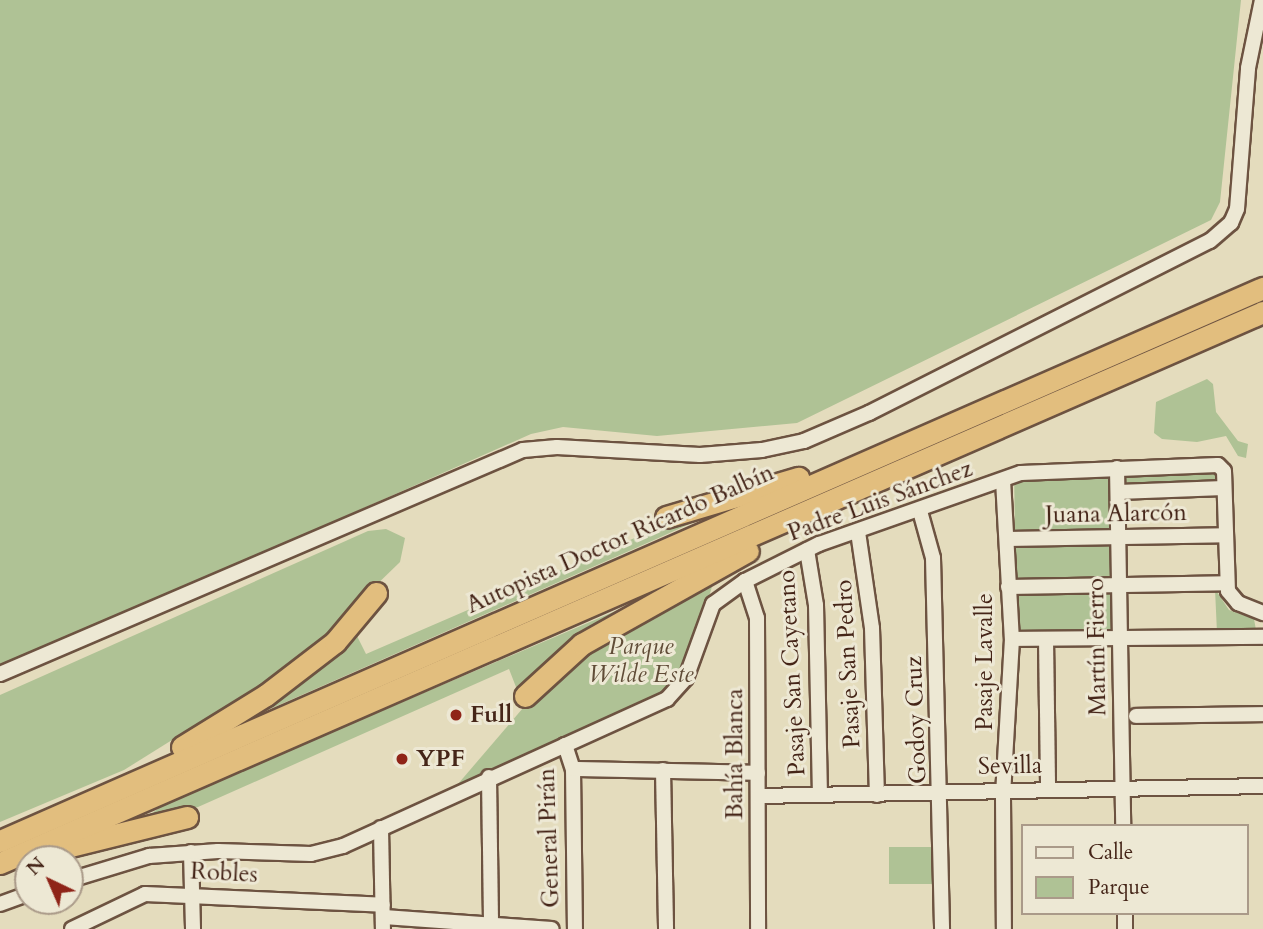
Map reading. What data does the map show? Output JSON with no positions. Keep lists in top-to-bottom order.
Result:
{
  "streets": {
    "highway": ["Autopista Doctor Ricardo Balbín"],
    "street": [
      "Padre Luis Sánchez",
      "Juana Alarcón",
      "Martín Fierro",
      "Pasaje Lavalle",
      "Pasaje San Pedro",
      "Pasaje San Cayetano",
      "Godoy Cruz",
      "Bahía Blanca",
      "Sevilla",
      "General Pirán",
      "Robles"
    ]
  },
  "crossings": [
    ["Padre Luis Sánchez", "Martín Fierro"],
    ["Padre Luis Sánchez", "Pasaje Lavalle"],
    ["Padre Luis Sánchez", "Pasaje San Pedro"],
    ["Padre Luis Sánchez", "Pasaje San Cayetano"],
    ["Padre Luis Sánchez", "Godoy Cruz"],
    ["Padre Luis Sánchez", "Bahía Blanca"],
    ["Padre Luis Sánchez", "General Pirán"],
    ["Juana Alarcón", "Martín Fierro"],
    ["Juana Alarcón", "Pasaje Lavalle"],
    ["Martín Fierro", "Sevilla"],
    ["Pasaje Lavalle", "Sevilla"],
    ["Pasaje San Pedro", "Sevilla"],
    ["Pasaje San Cayetano", "Sevilla"],
    ["Godoy Cruz", "Sevilla"],
    ["Bahía Blanca", "Sevilla"]
  ],
  "parks": ["Parque Wilde Este"],
  "places": ["Full", "YPF"],
  "legend": ["Calle", "Parque"],
  "north": "top left"
}
